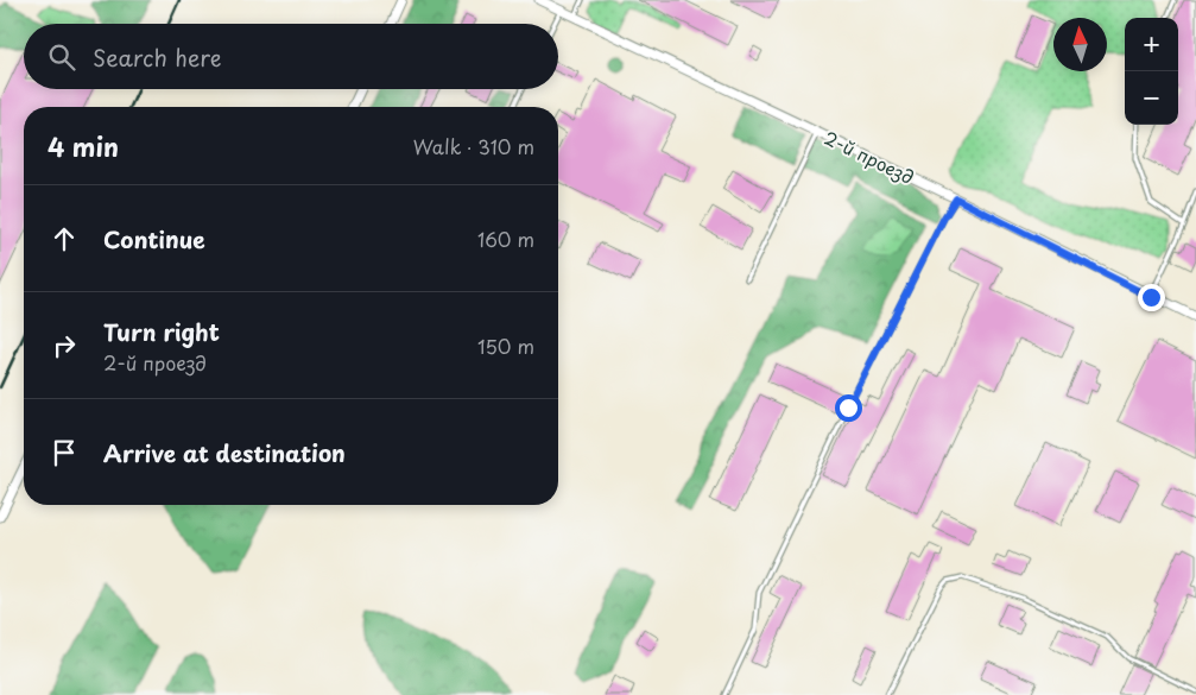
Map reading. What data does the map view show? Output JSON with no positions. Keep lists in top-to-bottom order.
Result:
{
  "streets": {
    "street": ["2-й проезд"]
  },
  "north": "top",
  "page": {
    "map_buttons": ["+", "−"],
    "search": "Search here",
    "heading": ["4 min", "Walk · 310 m"],
    "list": [
      ["Continue", "160 m"],
      ["Turn right", "2-й проезд", "150 m"],
      "Arrive at destination"
    ]
  }
}
